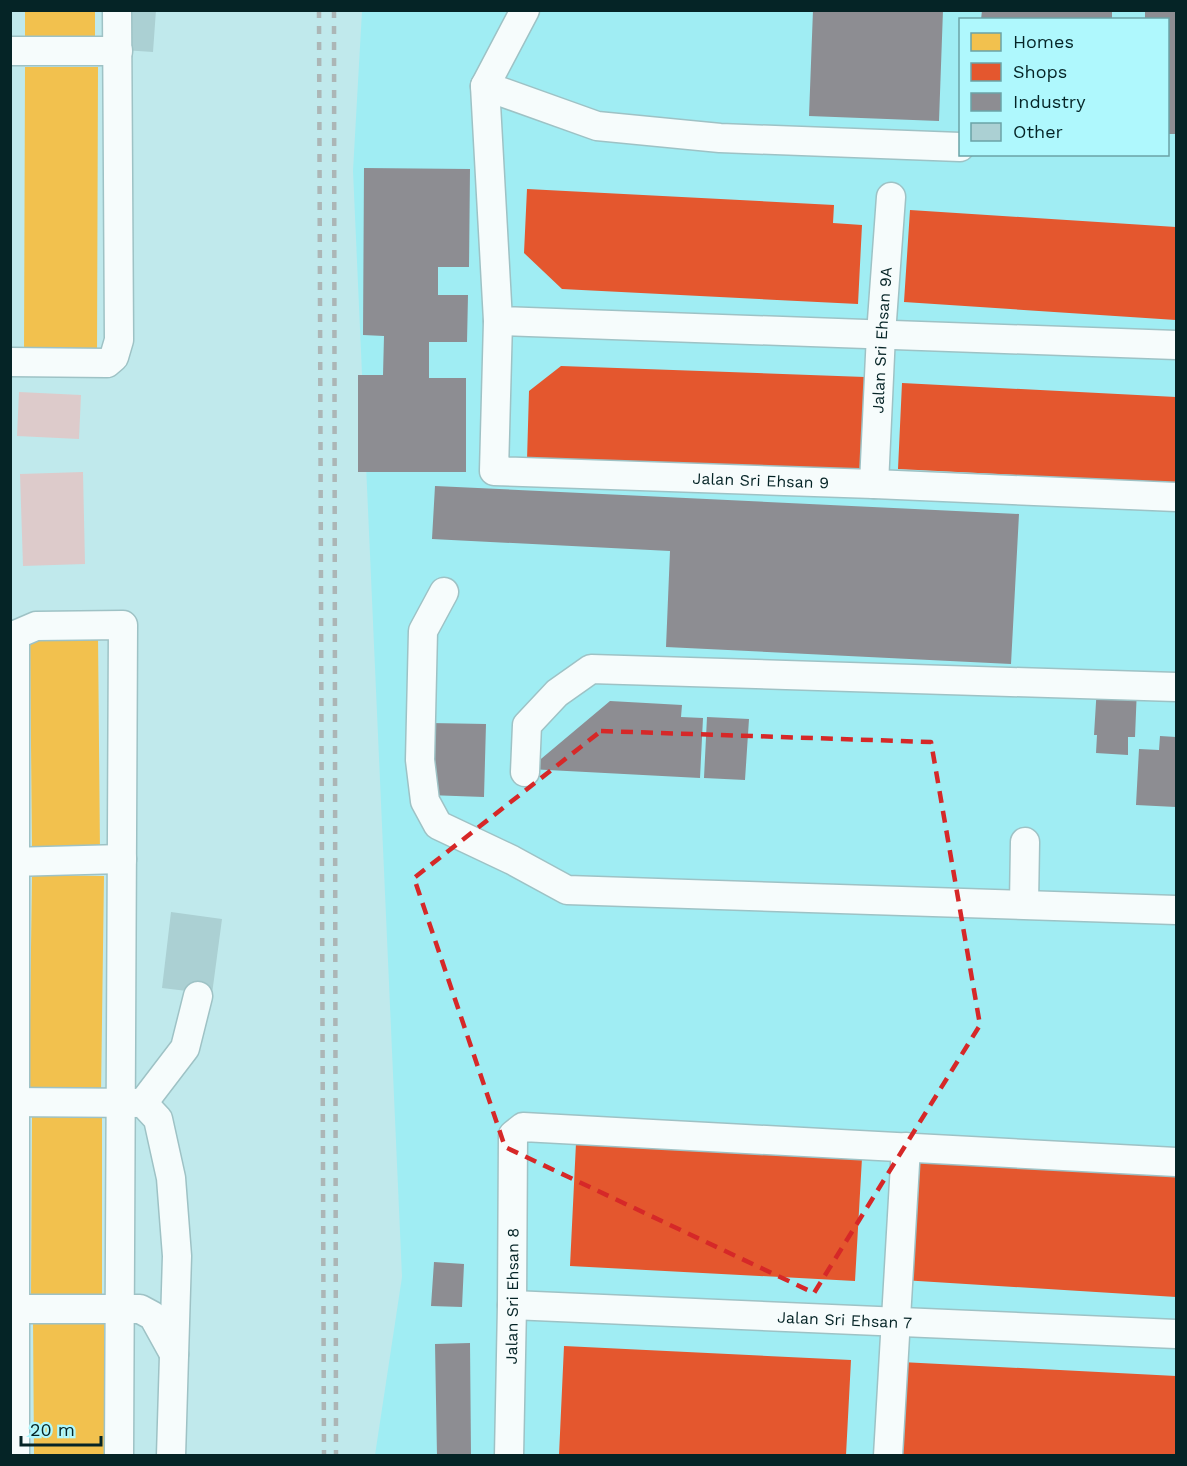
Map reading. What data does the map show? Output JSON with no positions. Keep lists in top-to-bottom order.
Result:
{
  "streets": {
    "street": [
      "Jalan Sri Ehsan 9A",
      "Jalan Sri Ehsan 9",
      "Jalan Sri Ehsan 8",
      "Jalan Sri Ehsan 7"
    ]
  },
  "crossings": [
    ["Jalan Sri Ehsan 9A", "Jalan Sri Ehsan 9"],
    ["Jalan Sri Ehsan 8", "Jalan Sri Ehsan 7"]
  ],
  "legend": [
    "Homes",
    "Shops",
    "Industry",
    "Other"
  ],
  "scale_bar": "20 m"
}
